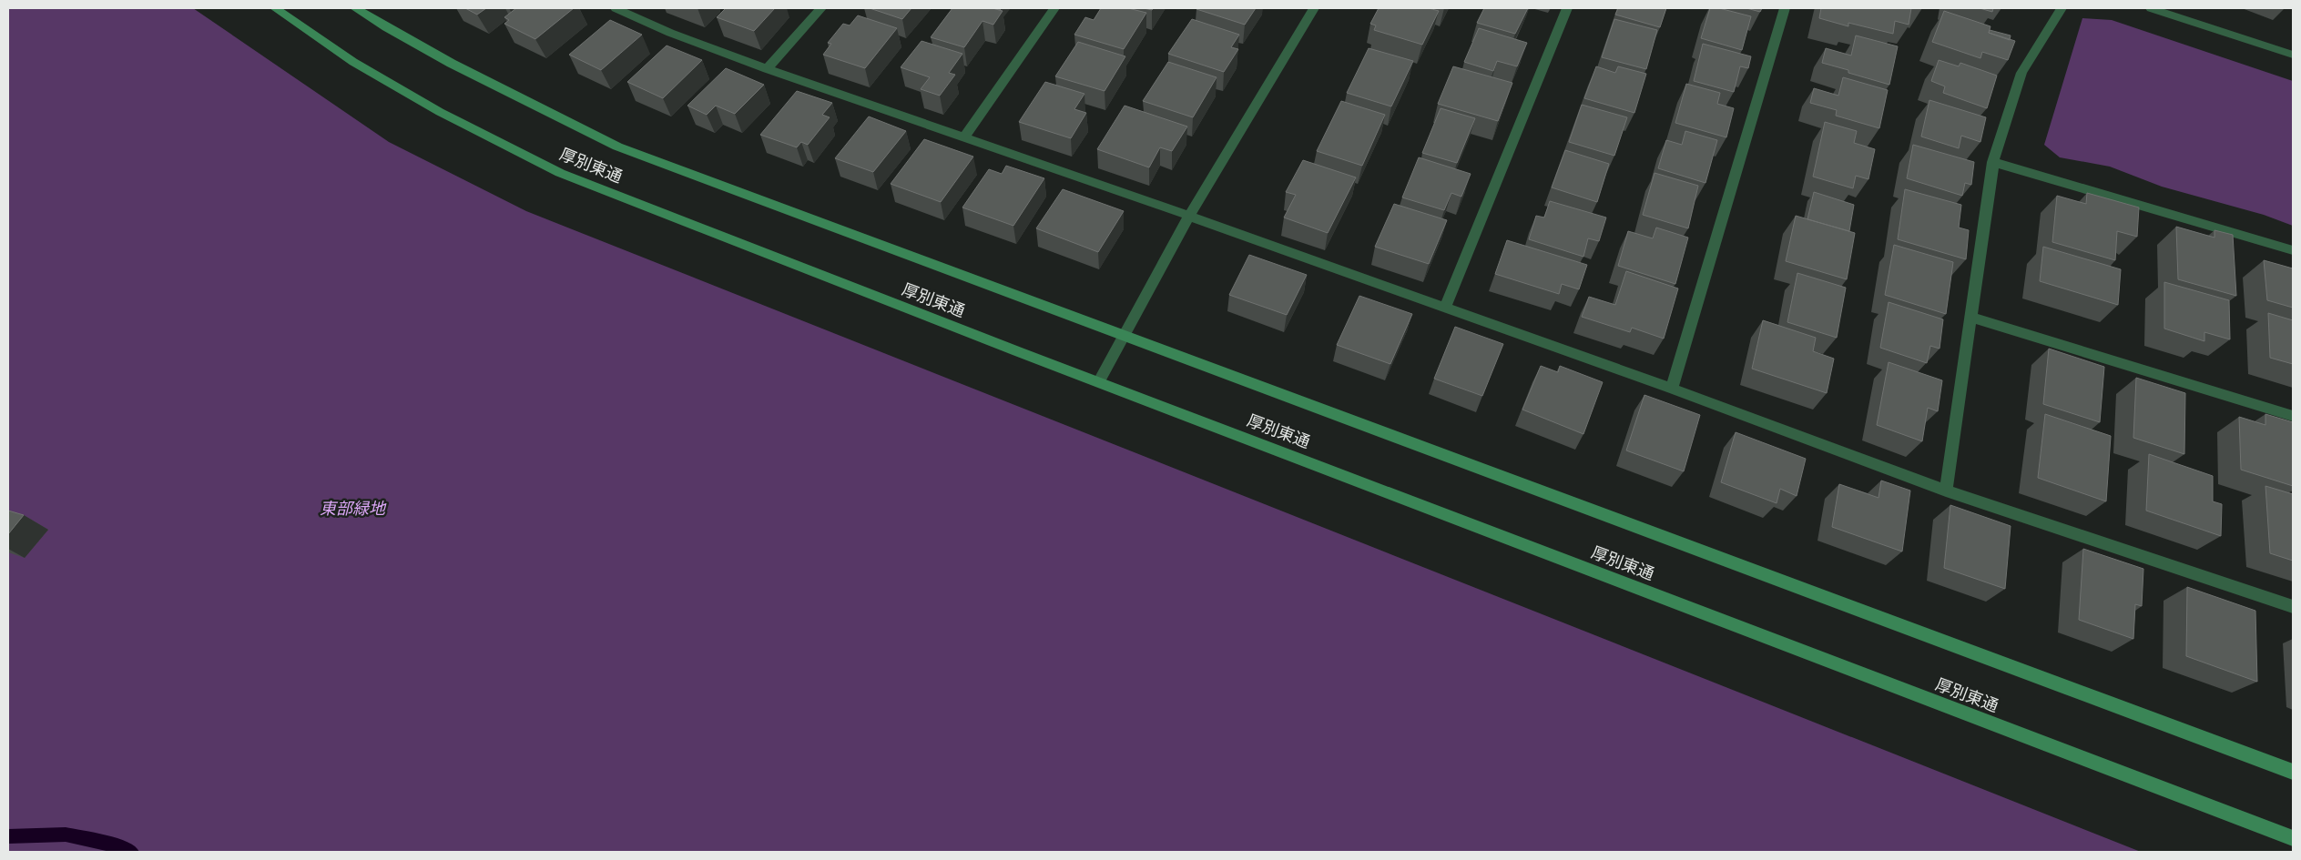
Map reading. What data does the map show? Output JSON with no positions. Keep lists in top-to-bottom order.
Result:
{
  "streets": {
    "street": ["厚別東通"]
  },
  "parks": ["東部緑地"]
}
